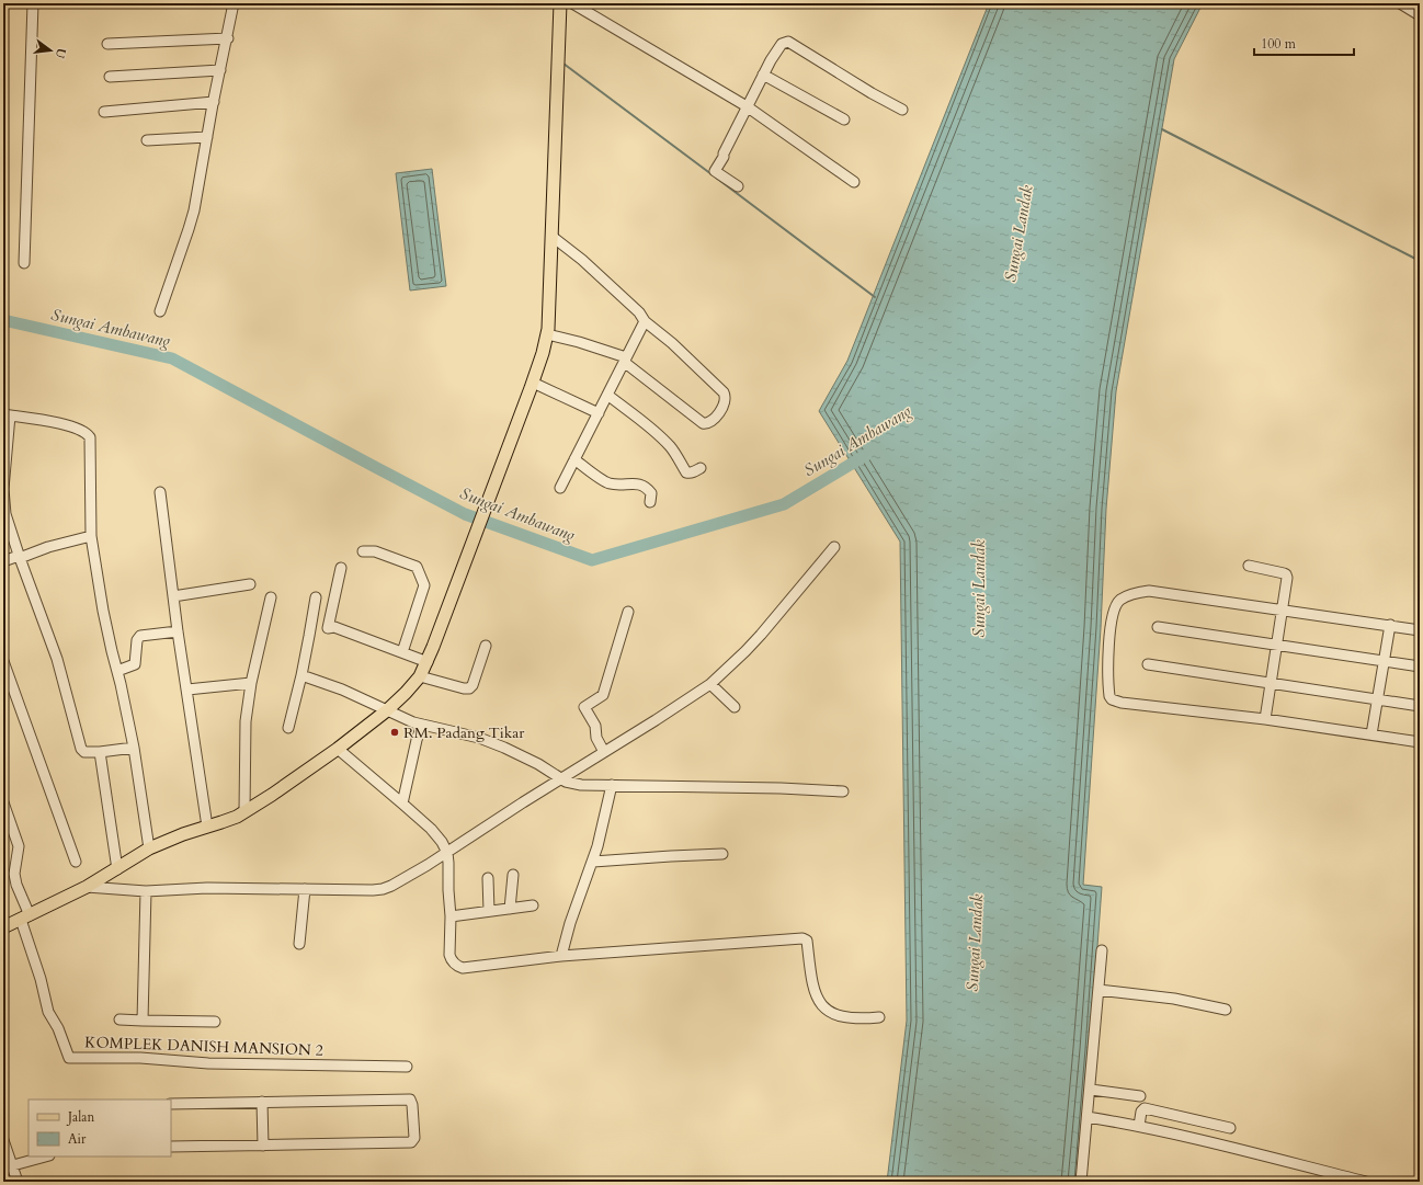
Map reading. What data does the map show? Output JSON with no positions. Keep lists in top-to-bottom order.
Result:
{
  "streets": {
    "street": ["KOMPLEK DANISH MANSION 2"]
  },
  "water": ["Sungai Landak", "Sungai Ambawang"],
  "places": ["RM. Padang Tikar"],
  "legend": ["Jalan", "Air"],
  "scale_bar": "100 m",
  "north": "right"
}
